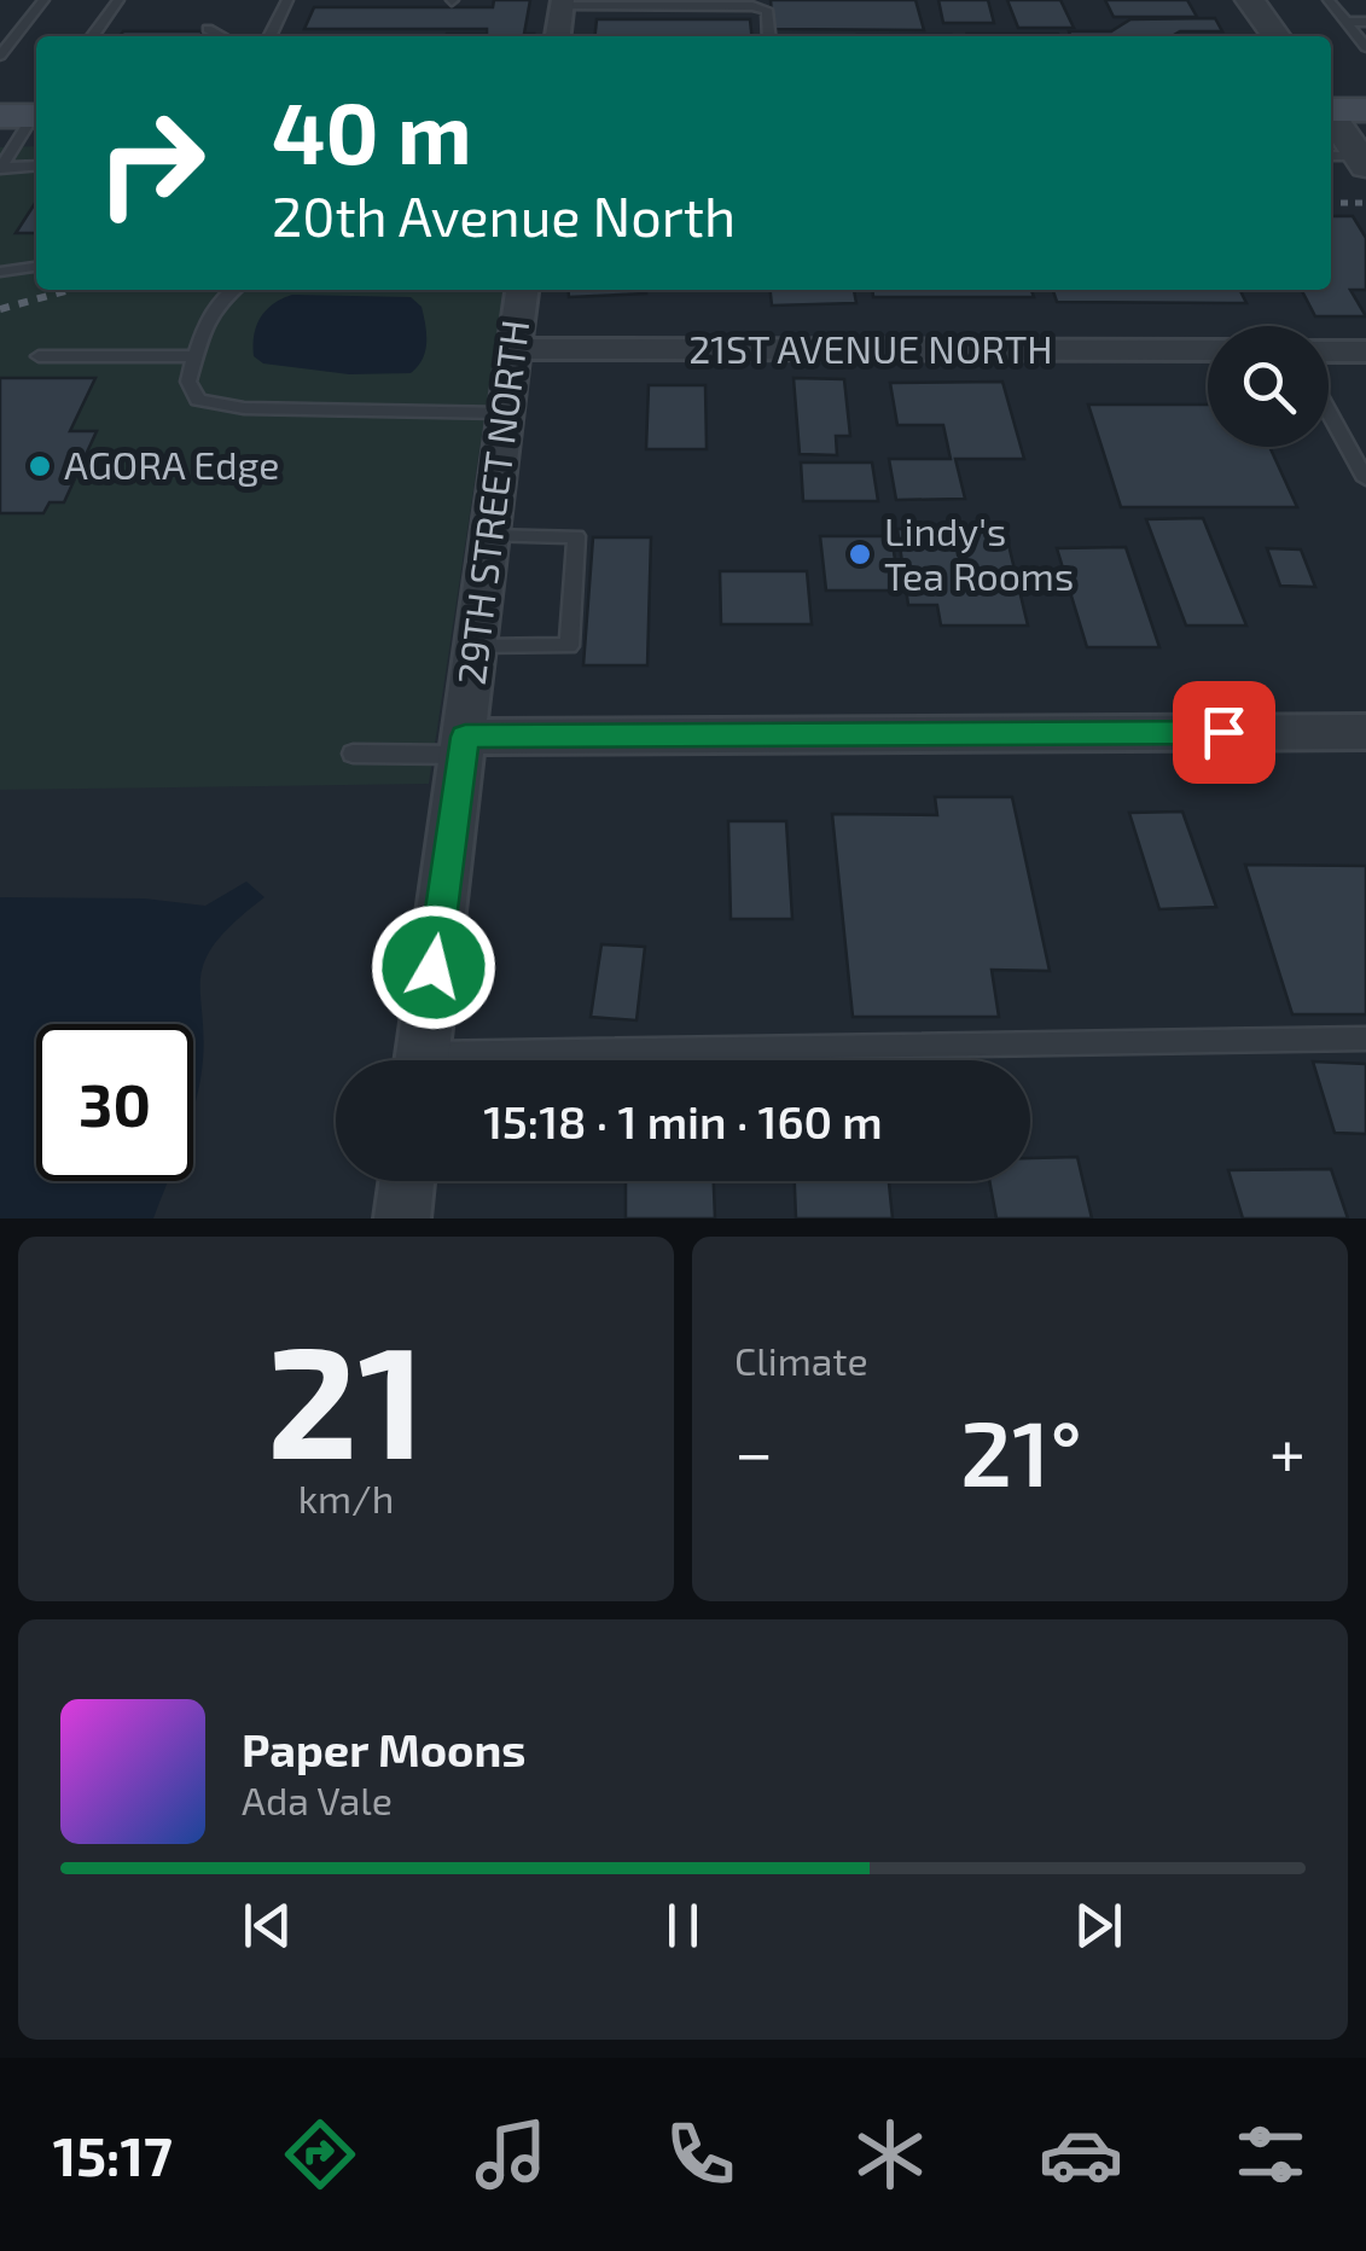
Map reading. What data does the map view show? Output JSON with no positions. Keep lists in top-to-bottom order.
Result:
{
  "streets": {
    "street": ["21ST AVENUE NORTH", "29TH STREET NORTH"]
  },
  "crossings": [
    ["21ST AVENUE NORTH", "29TH STREET NORTH"]
  ],
  "places": ["AGORA Edge", "Lindy's Tea Rooms"],
  "page": {
    "turn": ["40 m", "20th Avenue North"],
    "limit": "30",
    "trip": "15:18 · 1 min · 160 m",
    "tile": [
      ["21", "km/h"],
      "Climate"
    ],
    "heat": ["−", "21°", "+"],
    "song": ["Paper Moons", "Ada Vale"],
    "tabs": "15:17"
  }
}
